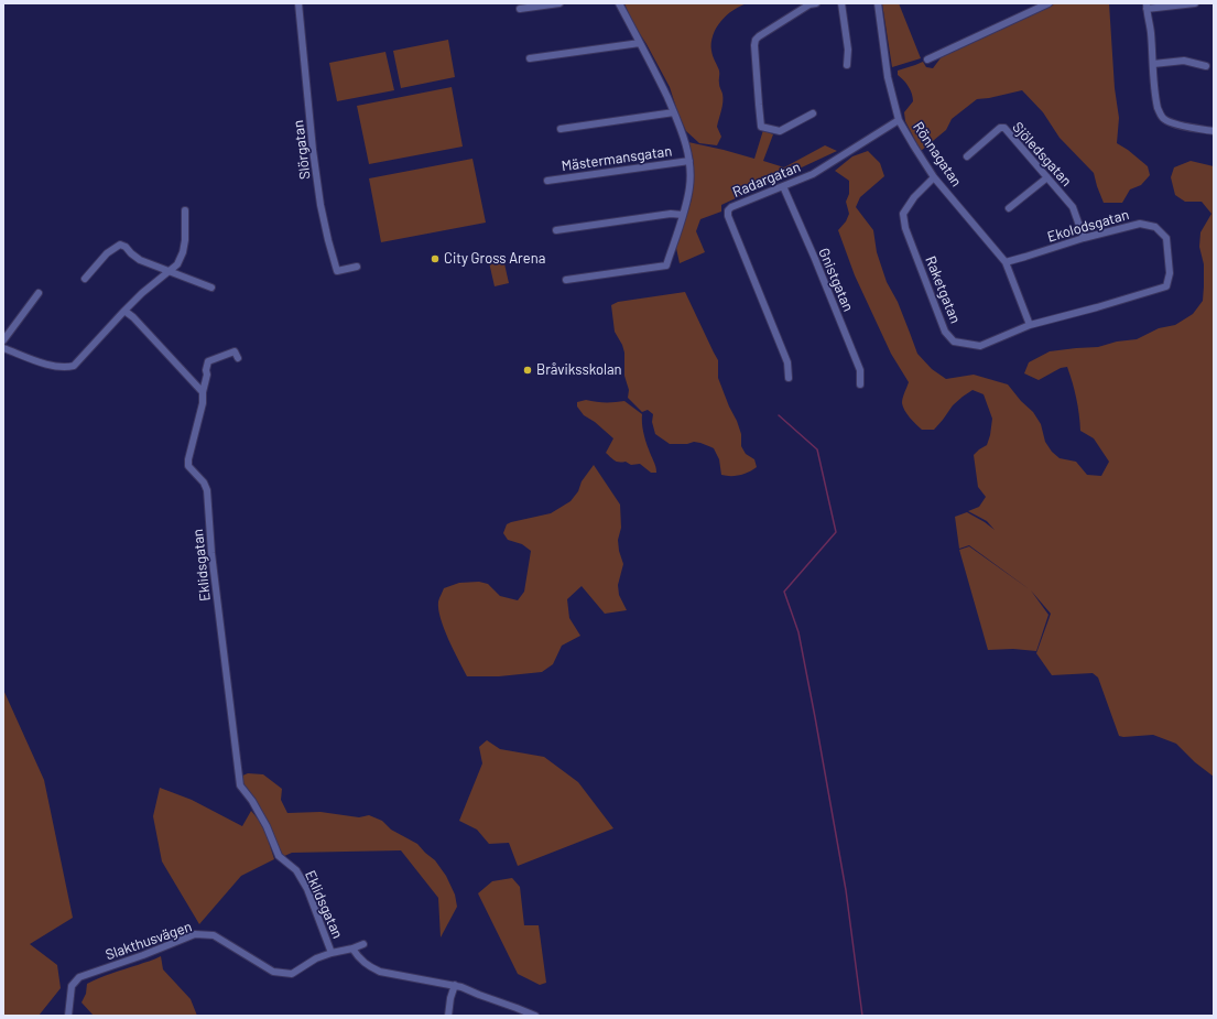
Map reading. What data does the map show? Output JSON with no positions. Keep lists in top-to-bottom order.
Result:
{
  "streets": {
    "street": [
      "Slörgatan",
      "Rönnagatan",
      "Sjöledsgatan",
      "Mästermansgatan",
      "Radargatan",
      "Ekolodsgatan",
      "Gnistgatan",
      "Raketgatan",
      "Eklidsgatan",
      "Slakthusvägen"
    ]
  },
  "crossings": [
    ["Rönnagatan", "Radargatan"],
    ["Rönnagatan", "Ekolodsgatan"],
    ["Rönnagatan", "Raketgatan"],
    ["Sjöledsgatan", "Ekolodsgatan"],
    ["Radargatan", "Gnistgatan"],
    ["Ekolodsgatan", "Raketgatan"],
    ["Eklidsgatan", "Slakthusvägen"]
  ],
  "places": ["City Gross Arena", "Bråviksskolan"]
}
